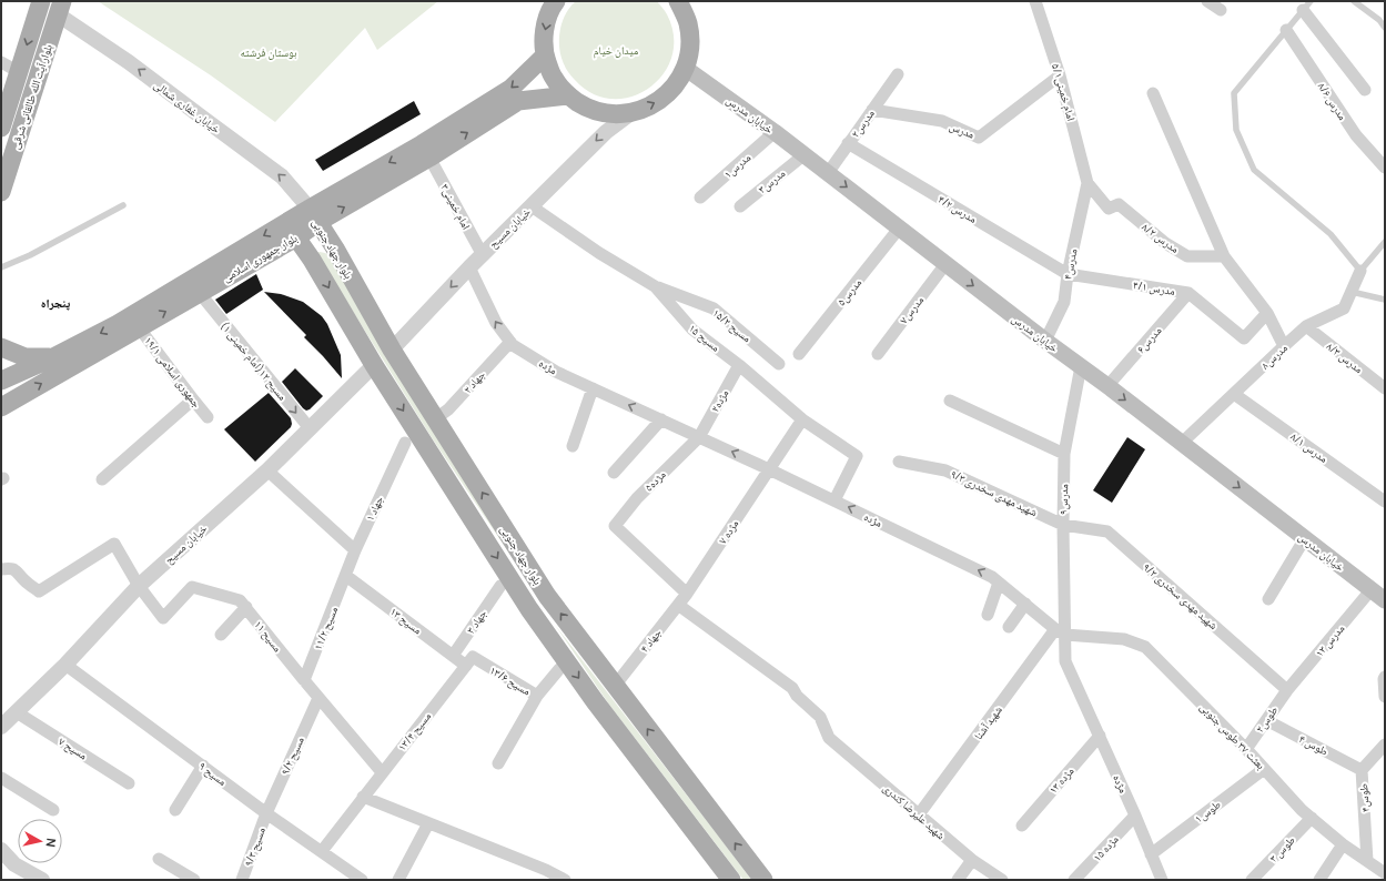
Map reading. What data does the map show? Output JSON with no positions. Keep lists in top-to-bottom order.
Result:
{
  "streets": {
    "main road": [
      "بلوار آیت الله طالقانی شرقی",
      "خیابان مدرس",
      "بلوار جهاد جنوبی",
      "بلوار جمهوری اسلامی"
    ],
    "street": [
      "امام خمینی۵/۱",
      "مدرس ۸/۶",
      "خیابان غفاری شمالی",
      "مدرس۲",
      "مدرس",
      "مدرس۱",
      "مدرس۳",
      "امام خمینی۳",
      "مدرس ۴/۲",
      "خیابان مسیح",
      "مدرس ۸/۲",
      "مدرس۴",
      "مدرس ۴/۱",
      "مدرس۵",
      "مدرس۷",
      "مسیح ۱۵/۲",
      "مسیح ۱۵",
      "مدرس۶",
      "مدرس۸",
      "مدرس ۸/۳",
      "مسیح ۱۲(امام خمینی ۱)",
      "مژده",
      "جمهوری اسلامی ۱۹/۱",
      "جهاد ۲",
      "مژده۲",
      "مدرس ۸/۱",
      "مژده۵",
      "شهید مهدی سخدری ۹/۳",
      "مدرس۹",
      "جهاد ۱",
      "مژده ۷",
      "شهید مهدی سخدری ۹/۲",
      "مسیح ۱۳",
      "جهاد ۳",
      "مسیح ۱۱/۲",
      "مسیح ۱۱",
      "جهاد ۴",
      "مدرس ۱۳",
      "مسیح ۱۳/۶",
      "طوس۲",
      "شهبد آشنا",
      "مسیح ۱۳/۴",
      "بعثت ۳۷ طوس جنوبی",
      "طوس ۴",
      "مسیح ۷",
      "مسیح ۹/۲",
      "مسیح ۹",
      "مژده ۱۳",
      "طوس۴",
      "شهید علیرضا کندری",
      "طوس۱",
      "مسیح ۹/۳",
      "مژده ۱۵",
      "طوس ۳"
    ]
  },
  "crossings": [
    ["امام خمینی۵/۱", "مدرس"],
    ["امام خمینی۵/۱", "مدرس ۸/۲"],
    ["امام خمینی۵/۱", "مدرس۴"],
    ["بلوار آیت الله طالقانی شرقی", "خیابان غفاری شمالی"],
    ["خیابان غفاری شمالی", "بلوار جهاد جنوبی"],
    ["خیابان غفاری شمالی", "بلوار جمهوری اسلامی"],
    ["خیابان مدرس", "مدرس۲"],
    ["خیابان مدرس", "مدرس۱"],
    ["خیابان مدرس", "مدرس۳"],
    ["خیابان مدرس", "مدرس۴"],
    ["خیابان مدرس", "مدرس۵"],
    ["خیابان مدرس", "مدرس۷"],
    ["خیابان مدرس", "مدرس۶"],
    ["خیابان مدرس", "مدرس۸"],
    ["خیابان مدرس", "مدرس۹"],
    ["خیابان مدرس", "مدرس ۱۳"],
    ["مدرس۲", "مدرس"],
    ["مدرس۲", "مدرس ۴/۲"],
    ["امام خمینی۳", "خیابان مسیح"],
    ["امام خمینی۳", "بلوار جمهوری اسلامی"],
    ["مدرس ۴/۲", "مدرس۴"],
    ["مدرس ۴/۲", "مدرس ۴/۱"],
    ["خیابان مسیح", "بلوار جهاد جنوبی"],
    ["خیابان مسیح", "مسیح ۱۵"],
    ["خیابان مسیح", "مسیح ۱۲(امام خمینی ۱)"],
    ["خیابان مسیح", "مژده"],
    ["خیابان مسیح", "مسیح ۱۱"],
    ["خیابان مسیح", "مسیح ۷"],
    ["خیابان مسیح", "مسیح ۹"],
    ["مدرس ۸/۲", "مدرس۴"],
    ["بلوار جهاد جنوبی", "بلوار جمهوری اسلامی"],
    ["بلوار جهاد جنوبی", "جهاد ۲"],
    ["بلوار جهاد جنوبی", "جهاد ۴"],
    ["بلوار جمهوری اسلامی", "مسیح ۱۲(امام خمینی ۱)"],
    ["بلوار جمهوری اسلامی", "جمهوری اسلامی ۱۹/۱"],
    ["مدرس۴", "مدرس ۴/۱"],
    ["مدرس ۴/۱", "مدرس۶"],
    ["مسیح ۱۵/۲", "مسیح ۱۵"],
    ["مسیح ۱۵", "مژده"],
    ["مسیح ۱۵", "مژده۲"],
    ["مسیح ۱۵", "مژده ۷"],
    ["مدرس۸", "مدرس ۸/۳"],
    ["مدرس۸", "مدرس ۸/۱"],
    ["مژده", "جهاد ۲"],
    ["مژده", "مژده۲"],
    ["مژده", "مژده۵"],
    ["مژده", "مدرس۹"],
    ["مژده", "مژده ۷"],
    ["مژده", "شهبد آشنا"],
    ["مژده", "بعثت ۳۷ طوس جنوبی"],
    ["مژده", "مژده ۱۳"],
    ["مژده", "طوس۱"],
    ["مژده", "مژده ۱۵"],
    ["مژده۲", "مژده۵"],
    ["مژده۵", "مژده ۷"],
    ["مژده۵", "جهاد ۴"],
    ["شهید مهدی سخدری ۹/۳", "مدرس۹"],
    ["شهید مهدی سخدری ۹/۳", "شهید مهدی سخدری ۹/۲"],
    ["مدرس۹", "شهید مهدی سخدری ۹/۲"],
    ["مدرس۹", "شهبد آشنا"],
    ["مدرس۹", "بعثت ۳۷ طوس جنوبی"],
    ["جهاد ۱", "مسیح ۱۳"],
    ["جهاد ۱", "مسیح ۱۱/۲"],
    ["مژده ۷", "جهاد ۴"],
    ["شهید مهدی سخدری ۹/۲", "مدرس ۱۳"],
    ["شهید مهدی سخدری ۹/۲", "طوس۲"],
    ["مسیح ۱۳", "جهاد ۳"],
    ["مسیح ۱۳", "مسیح ۱۱/۲"],
    ["مسیح ۱۳", "مسیح ۱۳/۶"],
    ["مسیح ۱۳", "مسیح ۱۳/۴"],
    ["مسیح ۱۱/۲", "مسیح ۱۱"],
    ["مسیح ۱۱", "مسیح ۱۳/۴"],
    ["مسیح ۱۱", "مسیح ۹/۲"],
    ["جهاد ۴", "شهید علیرضا کندری"],
    ["مدرس ۱۳", "طوس۲"],
    ["مسیح ۱۳/۶", "مسیح ۱۳/۴"],
    ["طوس۲", "بعثت ۳۷ طوس جنوبی"],
    ["طوس۲", "طوس ۴"],
    ["شهبد آشنا", "بعثت ۳۷ طوس جنوبی"],
    ["شهبد آشنا", "شهید علیرضا کندری"],
    ["مسیح ۱۳/۴", "مسیح ۹"],
    ["بعثت ۳۷ طوس جنوبی", "طوس۴"],
    ["بعثت ۳۷ طوس جنوبی", "طوس۱"],
    ["بعثت ۳۷ طوس جنوبی", "طوس ۳"],
    ["طوس ۴", "طوس۴"],
    ["مسیح ۹/۲", "مسیح ۹"],
    ["مسیح ۹/۲", "مسیح ۹/۳"],
    ["مسیح ۹", "مسیح ۹/۳"]
  ],
  "one_way": [
    "خیابان غفاری شمالی",
    "خیابان مدرس",
    "مسیح ۱۲(امام خمینی ۱)",
    "مژده"
  ],
  "districts": ["پنجراه"],
  "parks": ["میدان خیام", "بوستان فرشته"],
  "north": "right"
}
